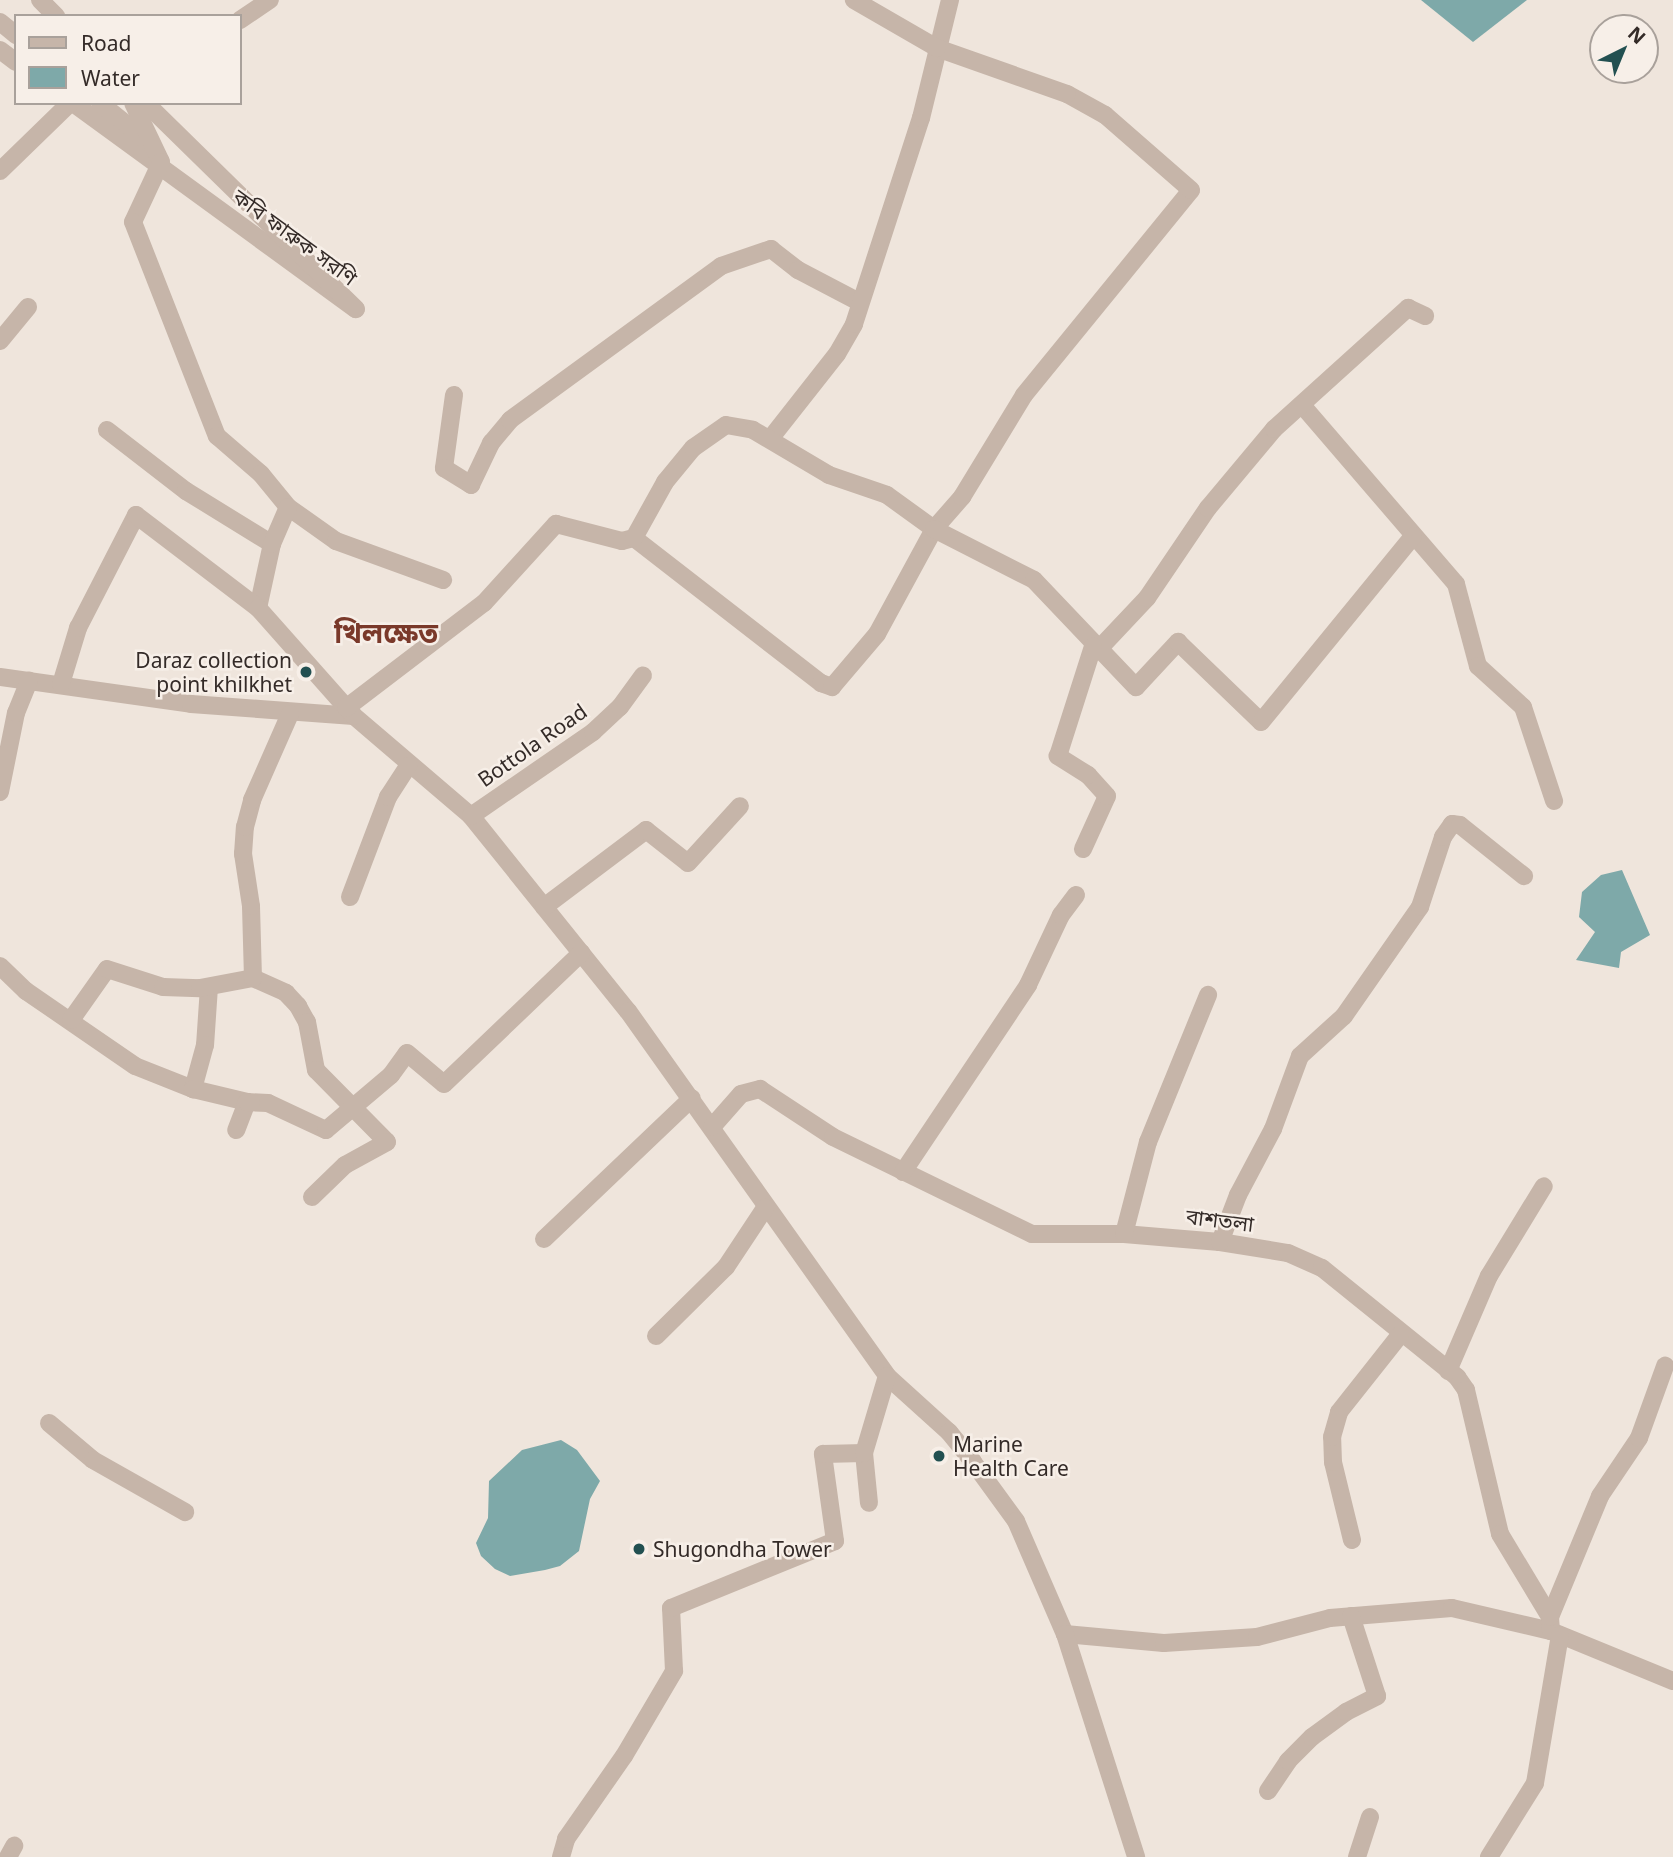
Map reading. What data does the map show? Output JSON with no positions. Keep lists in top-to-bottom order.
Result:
{
  "streets": {
    "street": ["কবি ফারুক সরণি", "Bottola Road", "বাশতলা"]
  },
  "districts": ["খিলক্ষেত"],
  "places": ["Daraz collection point khilkhet", "Marine Health Care", "Shugondha Tower"],
  "legend": ["Road", "Water"],
  "north": "top right"
}
